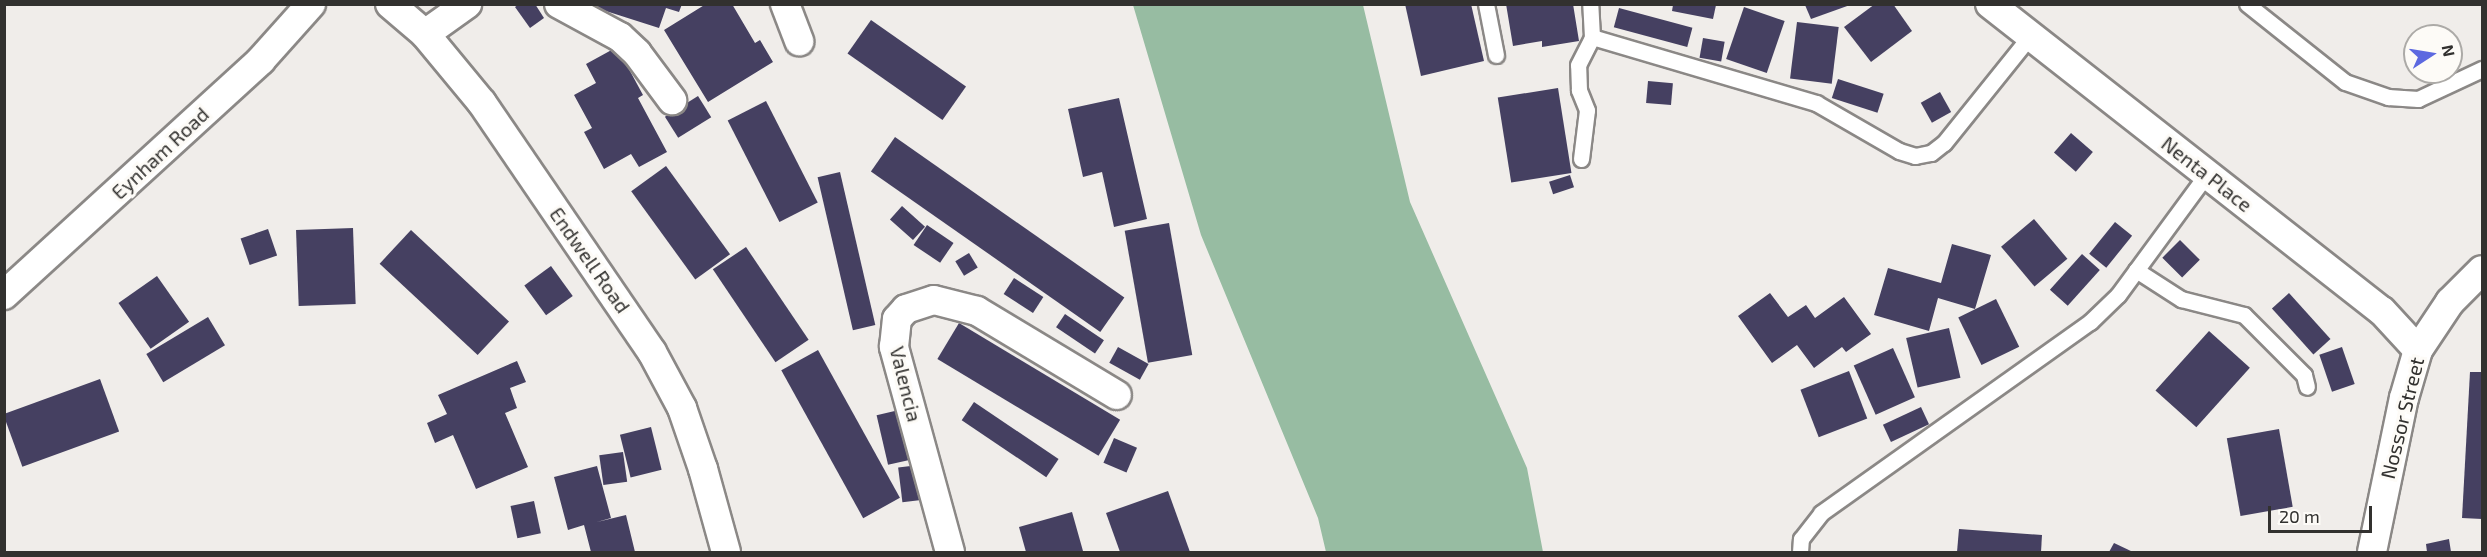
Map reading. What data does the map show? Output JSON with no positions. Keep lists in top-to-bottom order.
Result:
{
  "streets": {
    "street": [
      "Eynham Road",
      "Nenta Place",
      "Endwell Road",
      "Valencia",
      "Nossor Street"
    ]
  },
  "crossings": [
    ["Nenta Place", "Nossor Street"]
  ],
  "scale_bar": "20 m",
  "north": "right"
}
